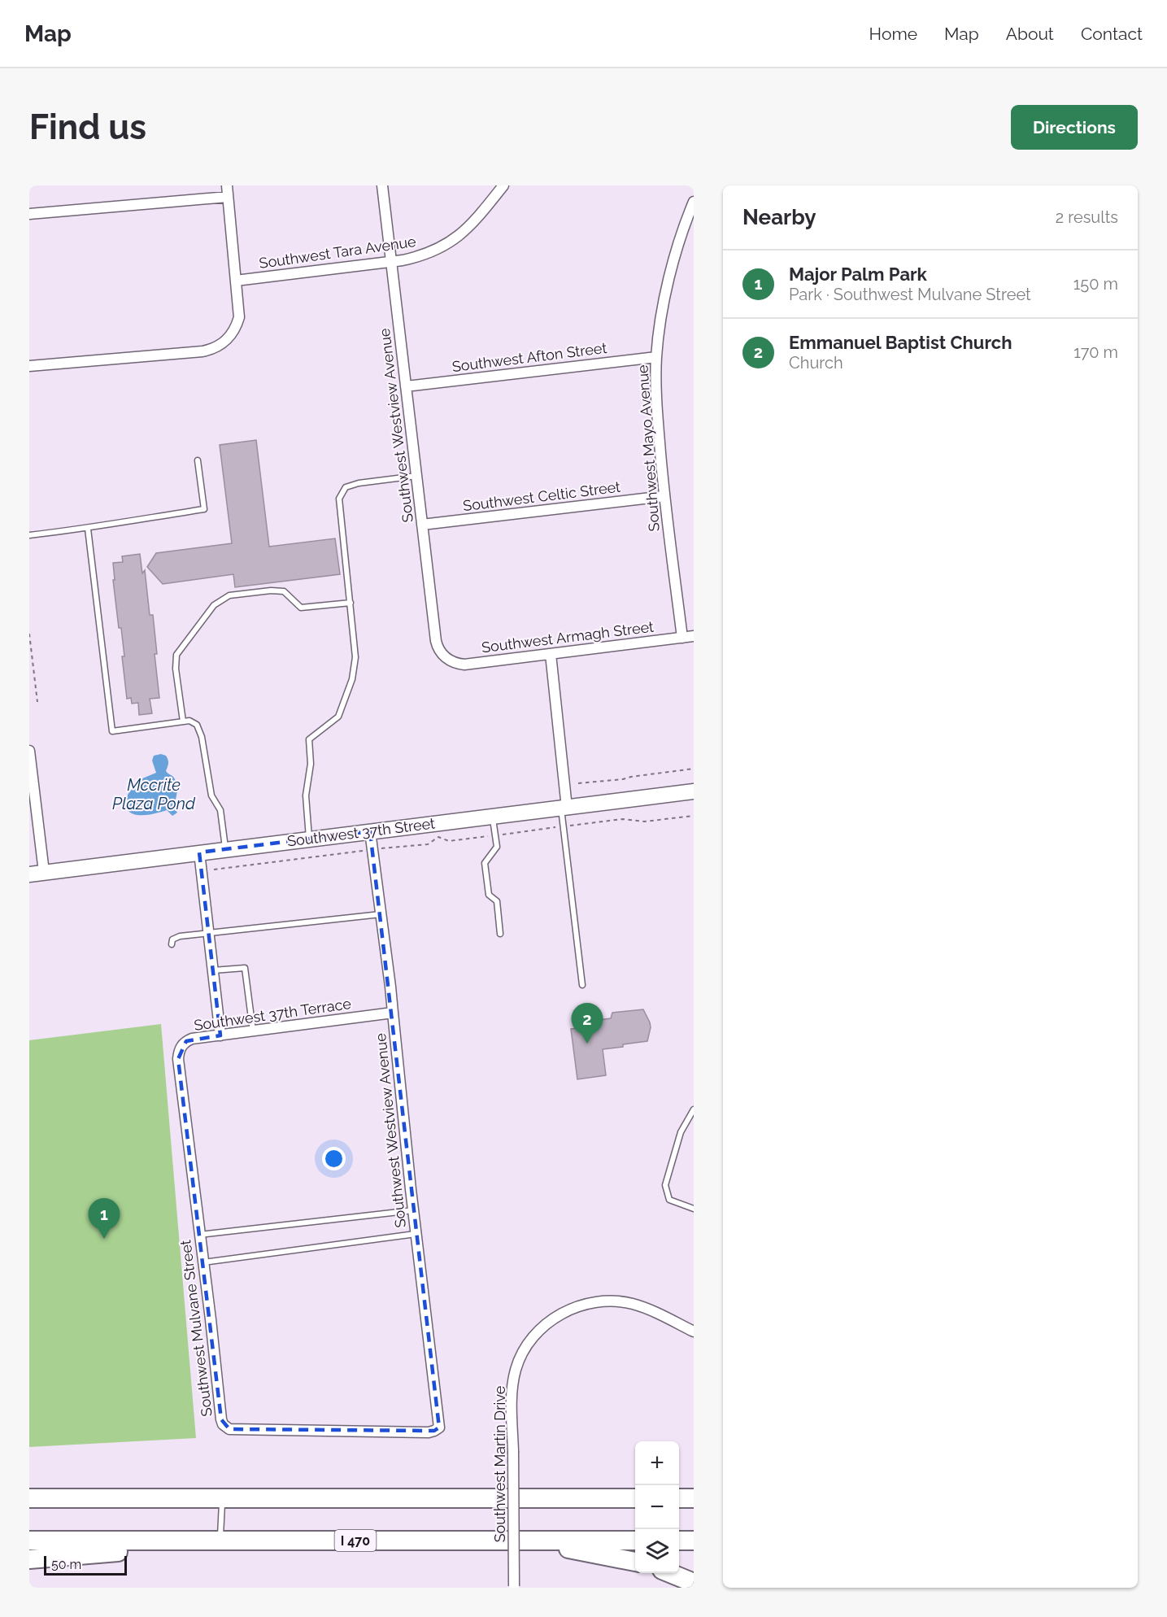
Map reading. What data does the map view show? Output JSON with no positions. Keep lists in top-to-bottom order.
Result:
{
  "streets": {
    "highway": ["I 470"],
    "main road": ["Southwest 37th Street"],
    "street": [
      "Southwest Tara Avenue",
      "Southwest Afton Street",
      "Southwest Westview Avenue",
      "Southwest Mayo Avenue",
      "Southwest Celtic Street",
      "Southwest Armagh Street",
      "Southwest 37th Terrace",
      "Southwest Mulvane Street",
      "Southwest Martin Drive"
    ]
  },
  "crossings": [
    ["Southwest Tara Avenue", "Southwest Westview Avenue"],
    ["Southwest Afton Street", "Southwest Westview Avenue"],
    ["Southwest Afton Street", "Southwest Mayo Avenue"],
    ["Southwest Westview Avenue", "Southwest Celtic Street"],
    ["Southwest Westview Avenue", "Southwest Armagh Street"],
    ["Southwest Westview Avenue", "Southwest 37th Street"],
    ["Southwest Westview Avenue", "Southwest 37th Terrace"],
    ["Southwest Westview Avenue", "Southwest Mulvane Street"],
    ["Southwest Mayo Avenue", "Southwest Celtic Street"],
    ["Southwest Mayo Avenue", "Southwest Armagh Street"],
    ["Southwest 37th Terrace", "Southwest Mulvane Street"]
  ],
  "water": ["Mccrite Plaza Pond"],
  "scale_bar": "50 m",
  "page": {
    "header": "Map",
    "nav": [
      "Home",
      "Map",
      "About",
      "Contact"
    ],
    "buttons": "Directions",
    "title": "Find us",
    "heading": ["Nearby", "2 results"],
    "list": [
      {
        "mark": "1",
        "name": "Major Palm Park",
        "note": "Park · Southwest Mulvane Street",
        "value": "150 m"
      },
      {
        "mark": "2",
        "name": "Emmanuel Baptist Church",
        "note": "Church",
        "value": "170 m"
      }
    ],
    "pins": ["2", "1"],
    "map_buttons": ["+", "−"],
    "scale": "50 m"
  }
}
